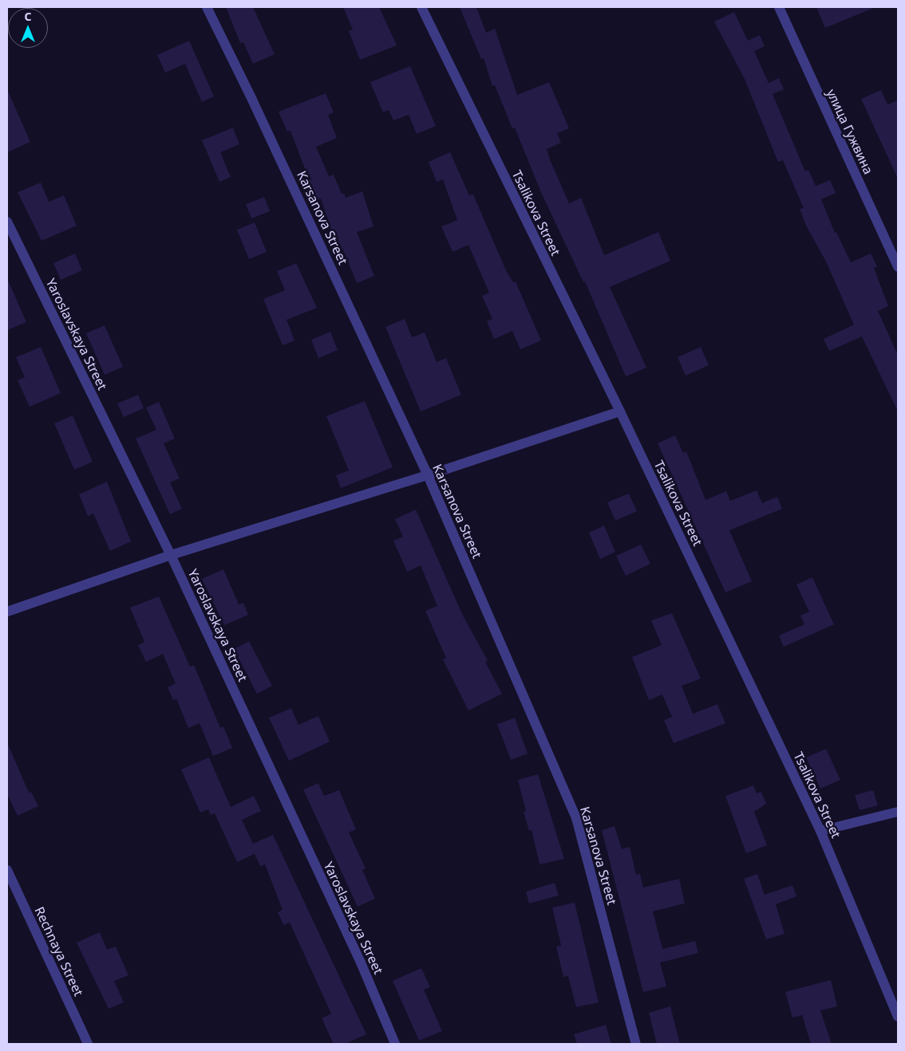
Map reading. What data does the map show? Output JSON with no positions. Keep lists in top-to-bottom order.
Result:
{
  "streets": {
    "street": [
      "улица Гужвина",
      "Tsalikova Street",
      "Karsanova Street",
      "Yaroslavskaya Street",
      "Rechnaya Street"
    ]
  },
  "north": "top"
}
